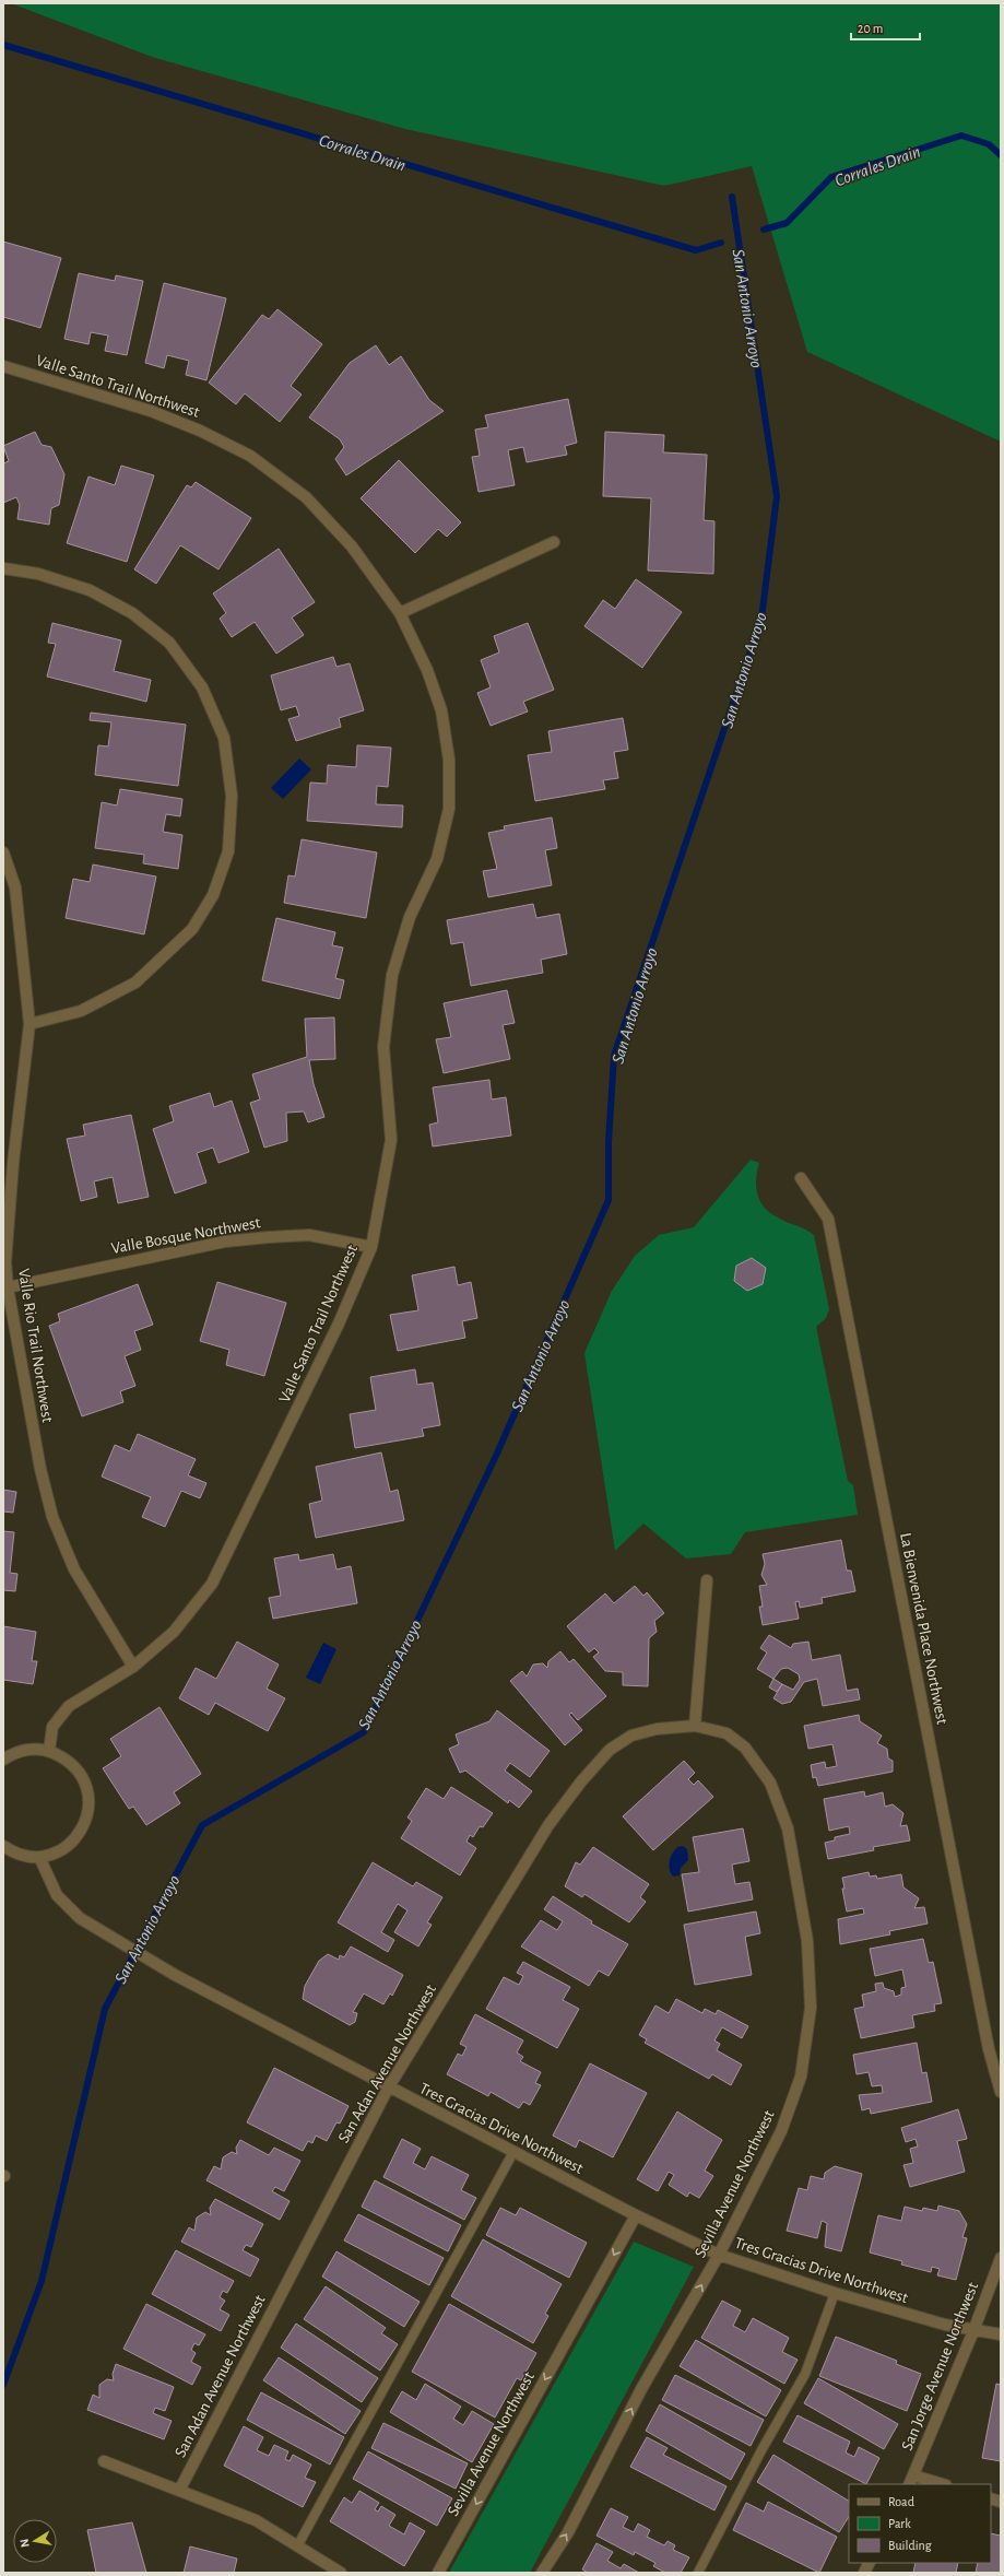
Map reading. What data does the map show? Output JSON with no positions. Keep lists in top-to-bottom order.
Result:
{
  "streets": {
    "street": [
      "Valle Santo Trail Northwest",
      "Valle Bosque Northwest",
      "Valle Rio Trail Northwest",
      "La Bienvenida Place Northwest",
      "San Adan Avenue Northwest",
      "Tres Gracias Drive Northwest",
      "Sevilla Avenue Northwest",
      "San Jorge Avenue Northwest"
    ]
  },
  "crossings": [
    ["Valle Santo Trail Northwest", "Valle Bosque Northwest"],
    ["Valle Santo Trail Northwest", "Valle Rio Trail Northwest"],
    ["Valle Bosque Northwest", "Valle Rio Trail Northwest"],
    ["San Adan Avenue Northwest", "Tres Gracias Drive Northwest"],
    ["San Adan Avenue Northwest", "Sevilla Avenue Northwest"],
    ["Tres Gracias Drive Northwest", "Sevilla Avenue Northwest"],
    ["Tres Gracias Drive Northwest", "San Jorge Avenue Northwest"]
  ],
  "water": ["Corrales Drain", "San Antonio Arroyo"],
  "legend": ["Road", "Park", "Building"],
  "scale_bar": "20 m",
  "north": "left"
}
